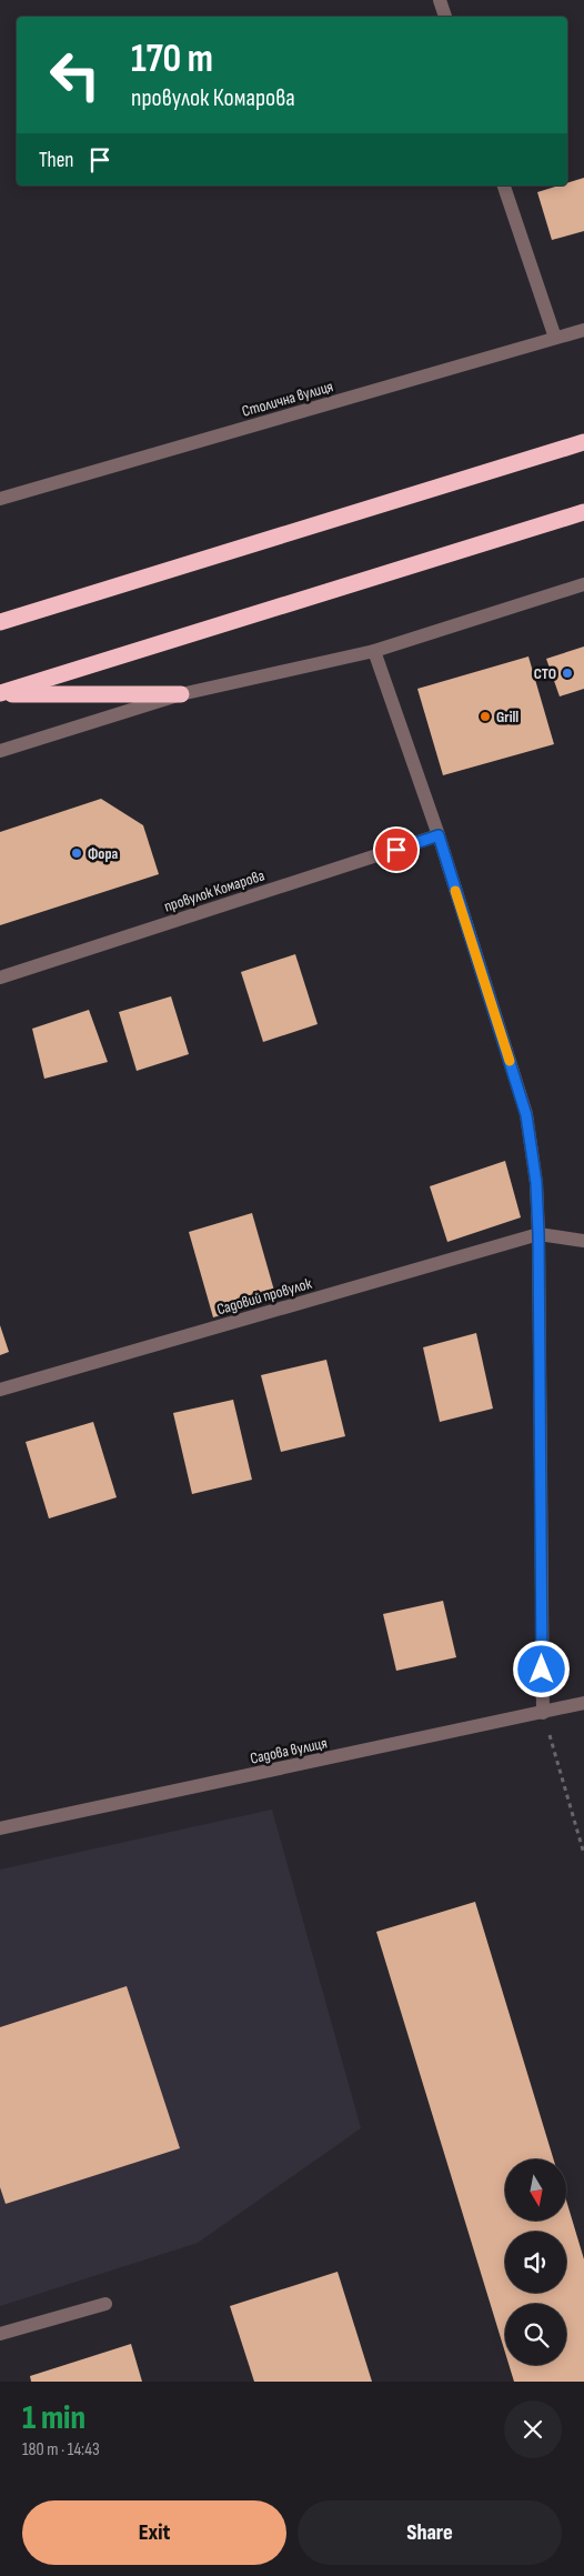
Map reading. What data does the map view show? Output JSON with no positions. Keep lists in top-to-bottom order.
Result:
{
  "streets": {
    "street": [
      "Столична вулиця",
      "провулок Комарова",
      "Садовий провулок",
      "Садова вулиця"
    ]
  },
  "places": ["СТО", "Grill", "Фора"],
  "north": "bottom",
  "page": {
    "turn": ["170 m", "провулок Комарова"],
    "then": "Then",
    "heading": ["1 min", "180 m · 14:43"],
    "buttons": ["Exit", "Share"]
  }
}
